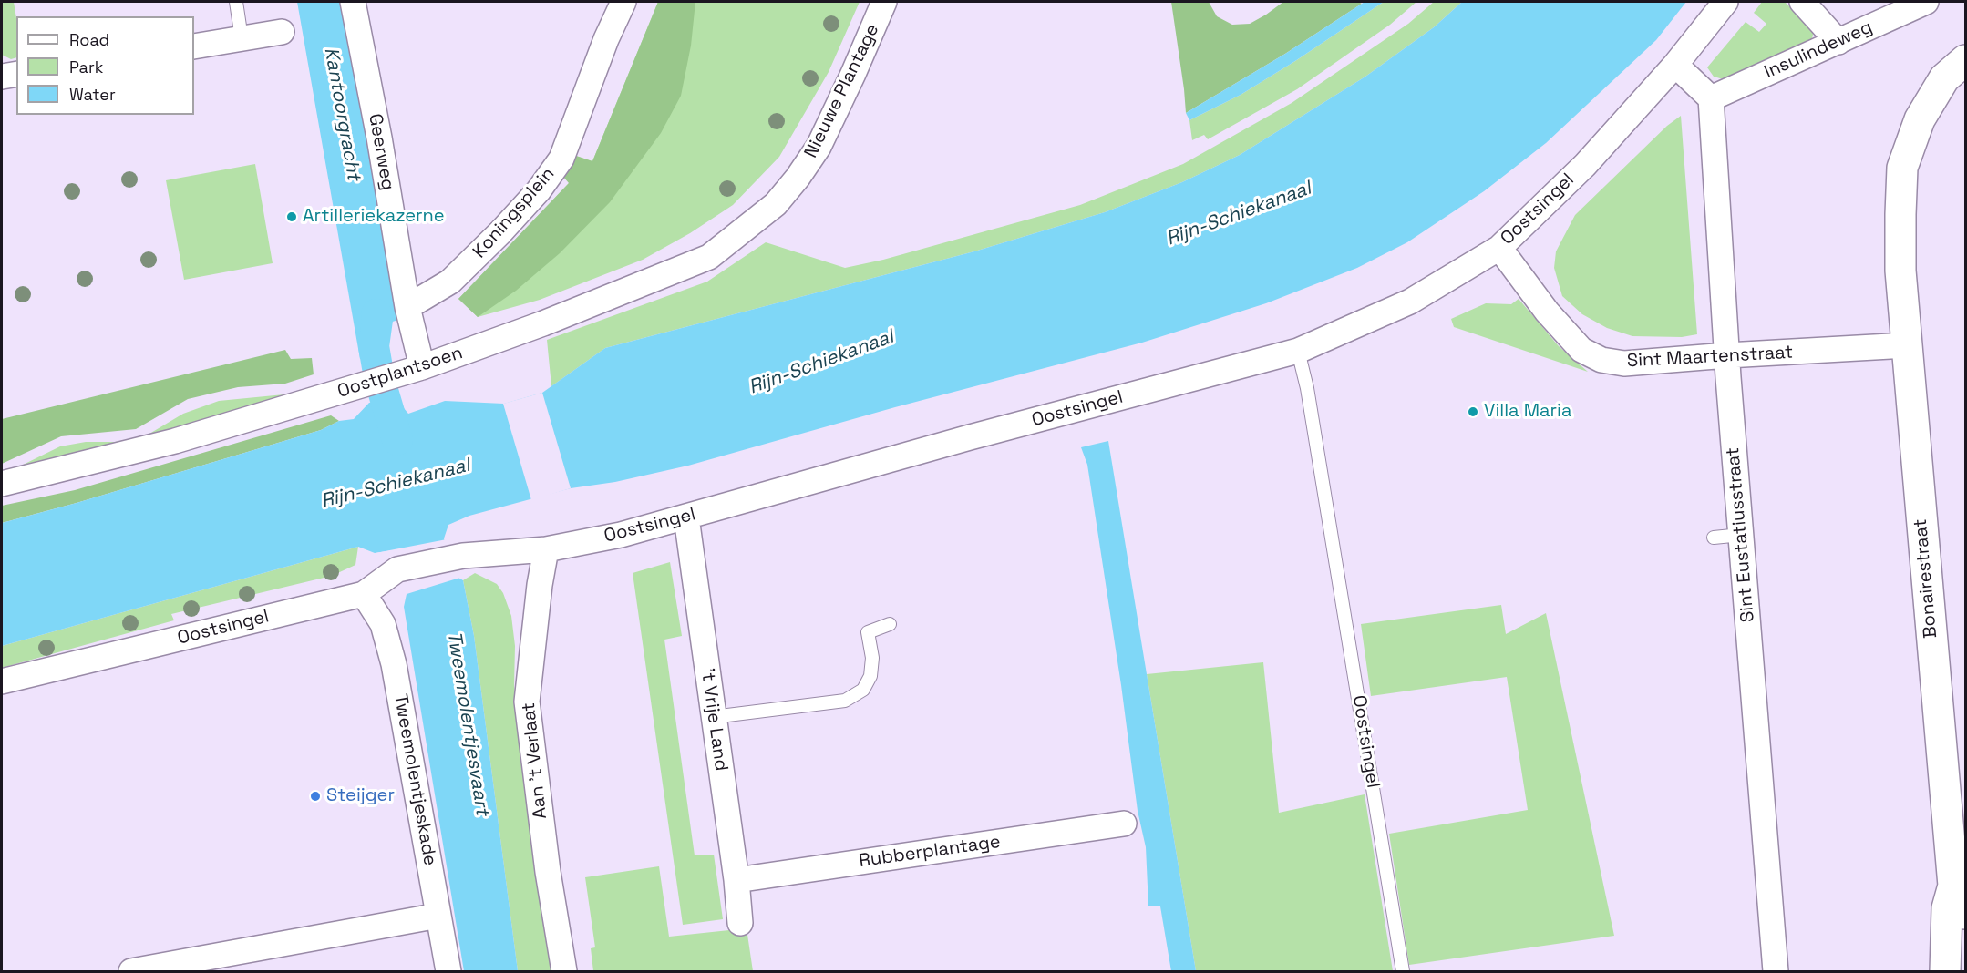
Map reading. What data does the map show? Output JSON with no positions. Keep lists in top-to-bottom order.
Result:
{
  "streets": {
    "main road": ["Bonairestraat"],
    "street": [
      "Insulindeweg",
      "Nieuwe Plantage",
      "Geerweg",
      "Oostsingel",
      "Koningsplein",
      "Sint Maartenstraat",
      "Oostplantsoen",
      "Sint Eustatiusstraat",
      "'t Vrije Land",
      "Aan 't Verlaat",
      "Tweemolentjeskade",
      "Rubberplantage"
    ]
  },
  "crossings": [
    ["Insulindeweg", "Sint Eustatiusstraat"],
    ["Nieuwe Plantage", "Oostplantsoen"],
    ["Geerweg", "Koningsplein"],
    ["Geerweg", "Oostplantsoen"],
    ["Oostsingel", "Sint Maartenstraat"],
    ["Oostsingel", "'t Vrije Land"],
    ["Oostsingel", "Aan 't Verlaat"],
    ["Oostsingel", "Tweemolentjeskade"],
    ["Sint Maartenstraat", "Sint Eustatiusstraat"],
    ["Sint Maartenstraat", "Bonairestraat"],
    ["'t Vrije Land", "Rubberplantage"]
  ],
  "water": ["Kantoorgracht", "Rijn-Schiekanaal", "Tweemolentjesvaart"],
  "places": ["Artilleriekazerne", "Villa Maria", "Steijger"],
  "legend": ["Road", "Park", "Water"]
}
